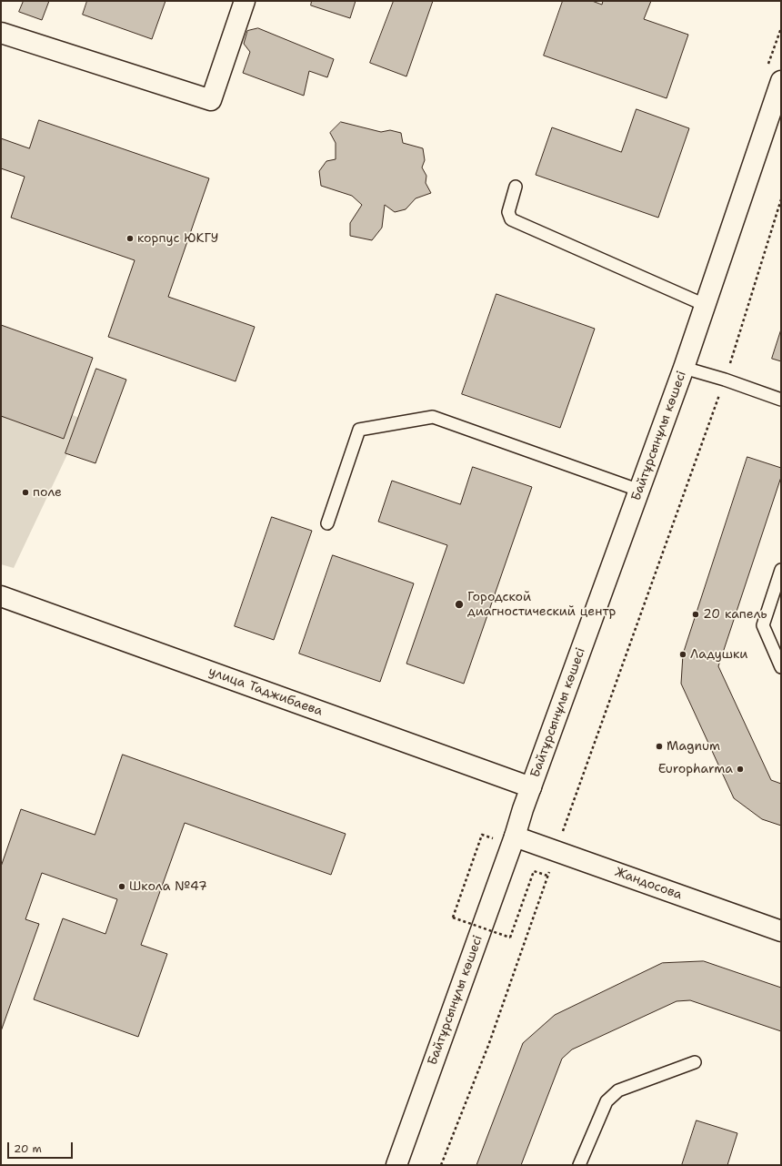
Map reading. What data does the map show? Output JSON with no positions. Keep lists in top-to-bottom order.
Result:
{
  "streets": {
    "street": ["Байтұрсынұлы көшесі", "улица Таджибаева", "Жандосова"]
  },
  "crossings": [
    ["Байтұрсынұлы көшесі", "улица Таджибаева"],
    ["Байтұрсынұлы көшесі", "Жандосова"]
  ],
  "places": [
    "корпус ЮКГУ",
    "поле",
    "Городской диагностический центр",
    "20 капель",
    "Ладушки",
    "Magnum",
    "Europharma",
    "Школа №47"
  ],
  "scale_bar": "20 m"
}
